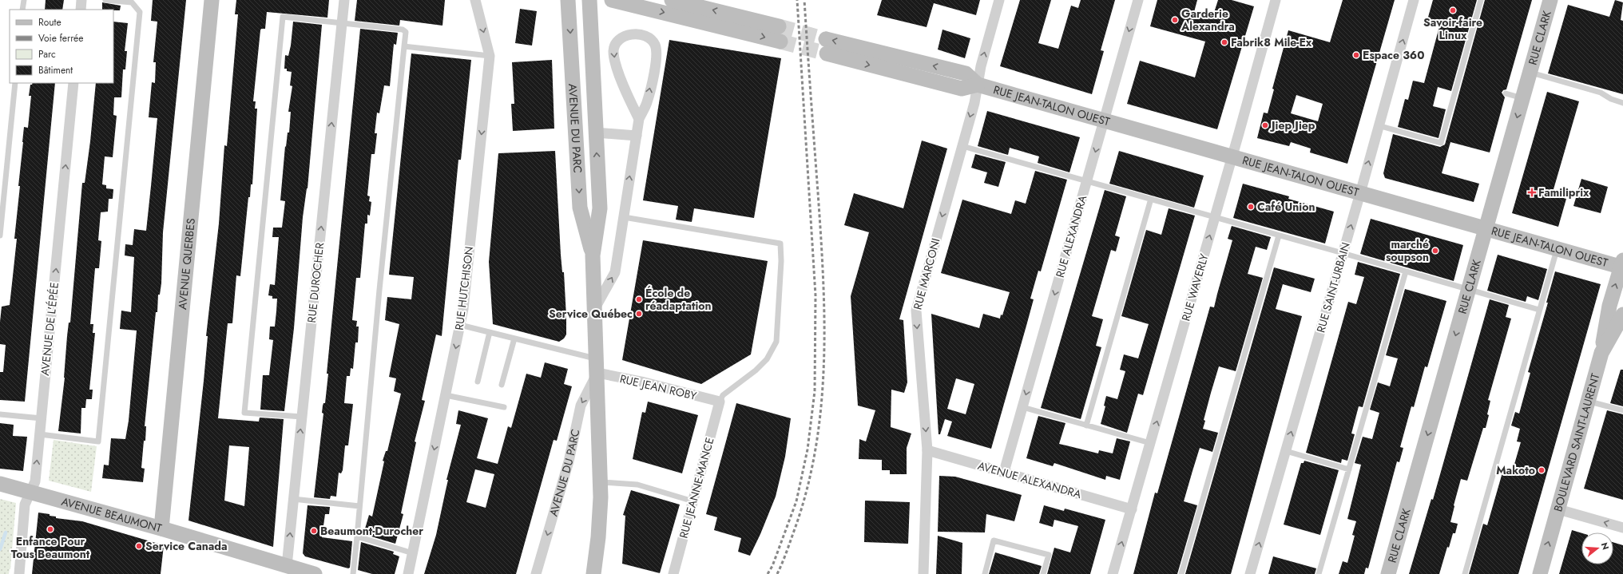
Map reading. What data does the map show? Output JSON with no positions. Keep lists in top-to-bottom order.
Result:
{
  "streets": {
    "main road": [
      "RUE CLARK",
      "RUE JEAN-TALON OUEST",
      "AVENUE DU PARC",
      "AVENUE QUERBES",
      "BOULEVARD SAINT-LAURENT",
      "AVENUE BEAUMONT"
    ],
    "street": [
      "RUE ALEXANDRA",
      "RUE MARCONI",
      "RUE DUROCHER",
      "RUE WAVERLY",
      "RUE SAINT-URBAIN",
      "RUE HUTCHISON",
      "AVENUE DE L'ÉPÉE",
      "RUE JEAN ROBY",
      "AVENUE ALEXANDRA",
      "RUE JEANNE-MANCE"
    ]
  },
  "crossings": [
    ["RUE CLARK", "RUE JEAN-TALON OUEST"],
    ["RUE JEAN-TALON OUEST", "RUE ALEXANDRA"],
    ["RUE JEAN-TALON OUEST", "RUE MARCONI"],
    ["RUE JEAN-TALON OUEST", "RUE WAVERLY"],
    ["RUE JEAN-TALON OUEST", "RUE SAINT-URBAIN"],
    ["AVENUE DU PARC", "RUE JEAN ROBY"],
    ["RUE ALEXANDRA", "AVENUE ALEXANDRA"],
    ["AVENUE QUERBES", "AVENUE BEAUMONT"],
    ["RUE MARCONI", "AVENUE ALEXANDRA"],
    ["RUE DUROCHER", "AVENUE BEAUMONT"],
    ["RUE WAVERLY", "AVENUE ALEXANDRA"],
    ["AVENUE DE L'ÉPÉE", "AVENUE BEAUMONT"],
    ["RUE JEAN ROBY", "RUE JEANNE-MANCE"]
  ],
  "one_way": [
    "RUE CLARK",
    "RUE ALEXANDRA",
    "RUE DUROCHER",
    "RUE WAVERLY",
    "RUE SAINT-URBAIN",
    "RUE HUTCHISON",
    "AVENUE DE L'ÉPÉE"
  ],
  "places": {
    "other": [
      "Savoir-faire Linux",
      "Garderie Alexandra",
      "Fabrik8 Mile-Ex",
      "Espace 360",
      "Jiep Jiep",
      "Café Union",
      "marché soupson",
      "École de réadaptation",
      "Service Québec",
      "Makoto",
      "Enfance Pour Tous Beaumont",
      "Beaumont-Durocher",
      "Service Canada"
    ],
    "health": ["Familiprix"]
  },
  "legend": [
    "Route",
    "Voie ferrée",
    "Parc",
    "Bâtiment"
  ],
  "north": "right"
}
